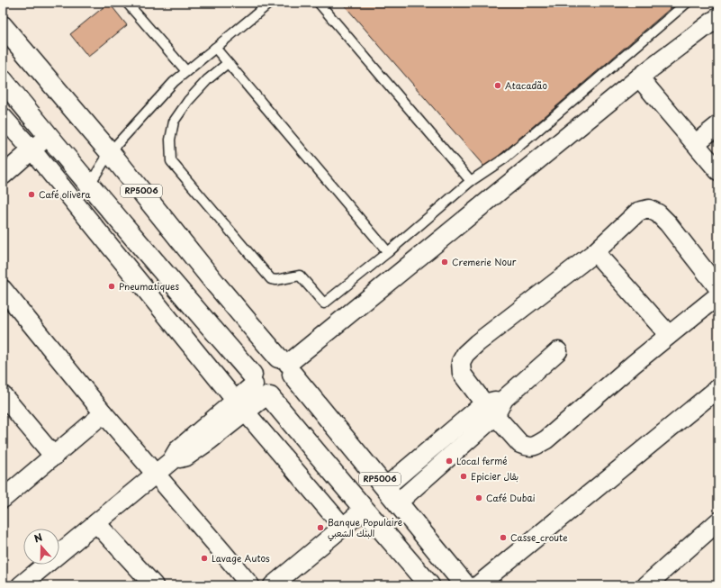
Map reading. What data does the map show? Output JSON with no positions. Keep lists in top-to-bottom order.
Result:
{
  "streets": {
    "main road": ["RP5006"]
  },
  "places": [
    "Atacadão",
    "Café olivera",
    "Cremerie Nour",
    "Pneumatiques",
    "Local fermé",
    "Epicier بقال",
    "Café Dubai",
    "Banque Populaire البنك الشعبي",
    "Casse_croute",
    "Lavage Autos"
  ],
  "north": "top"
}
